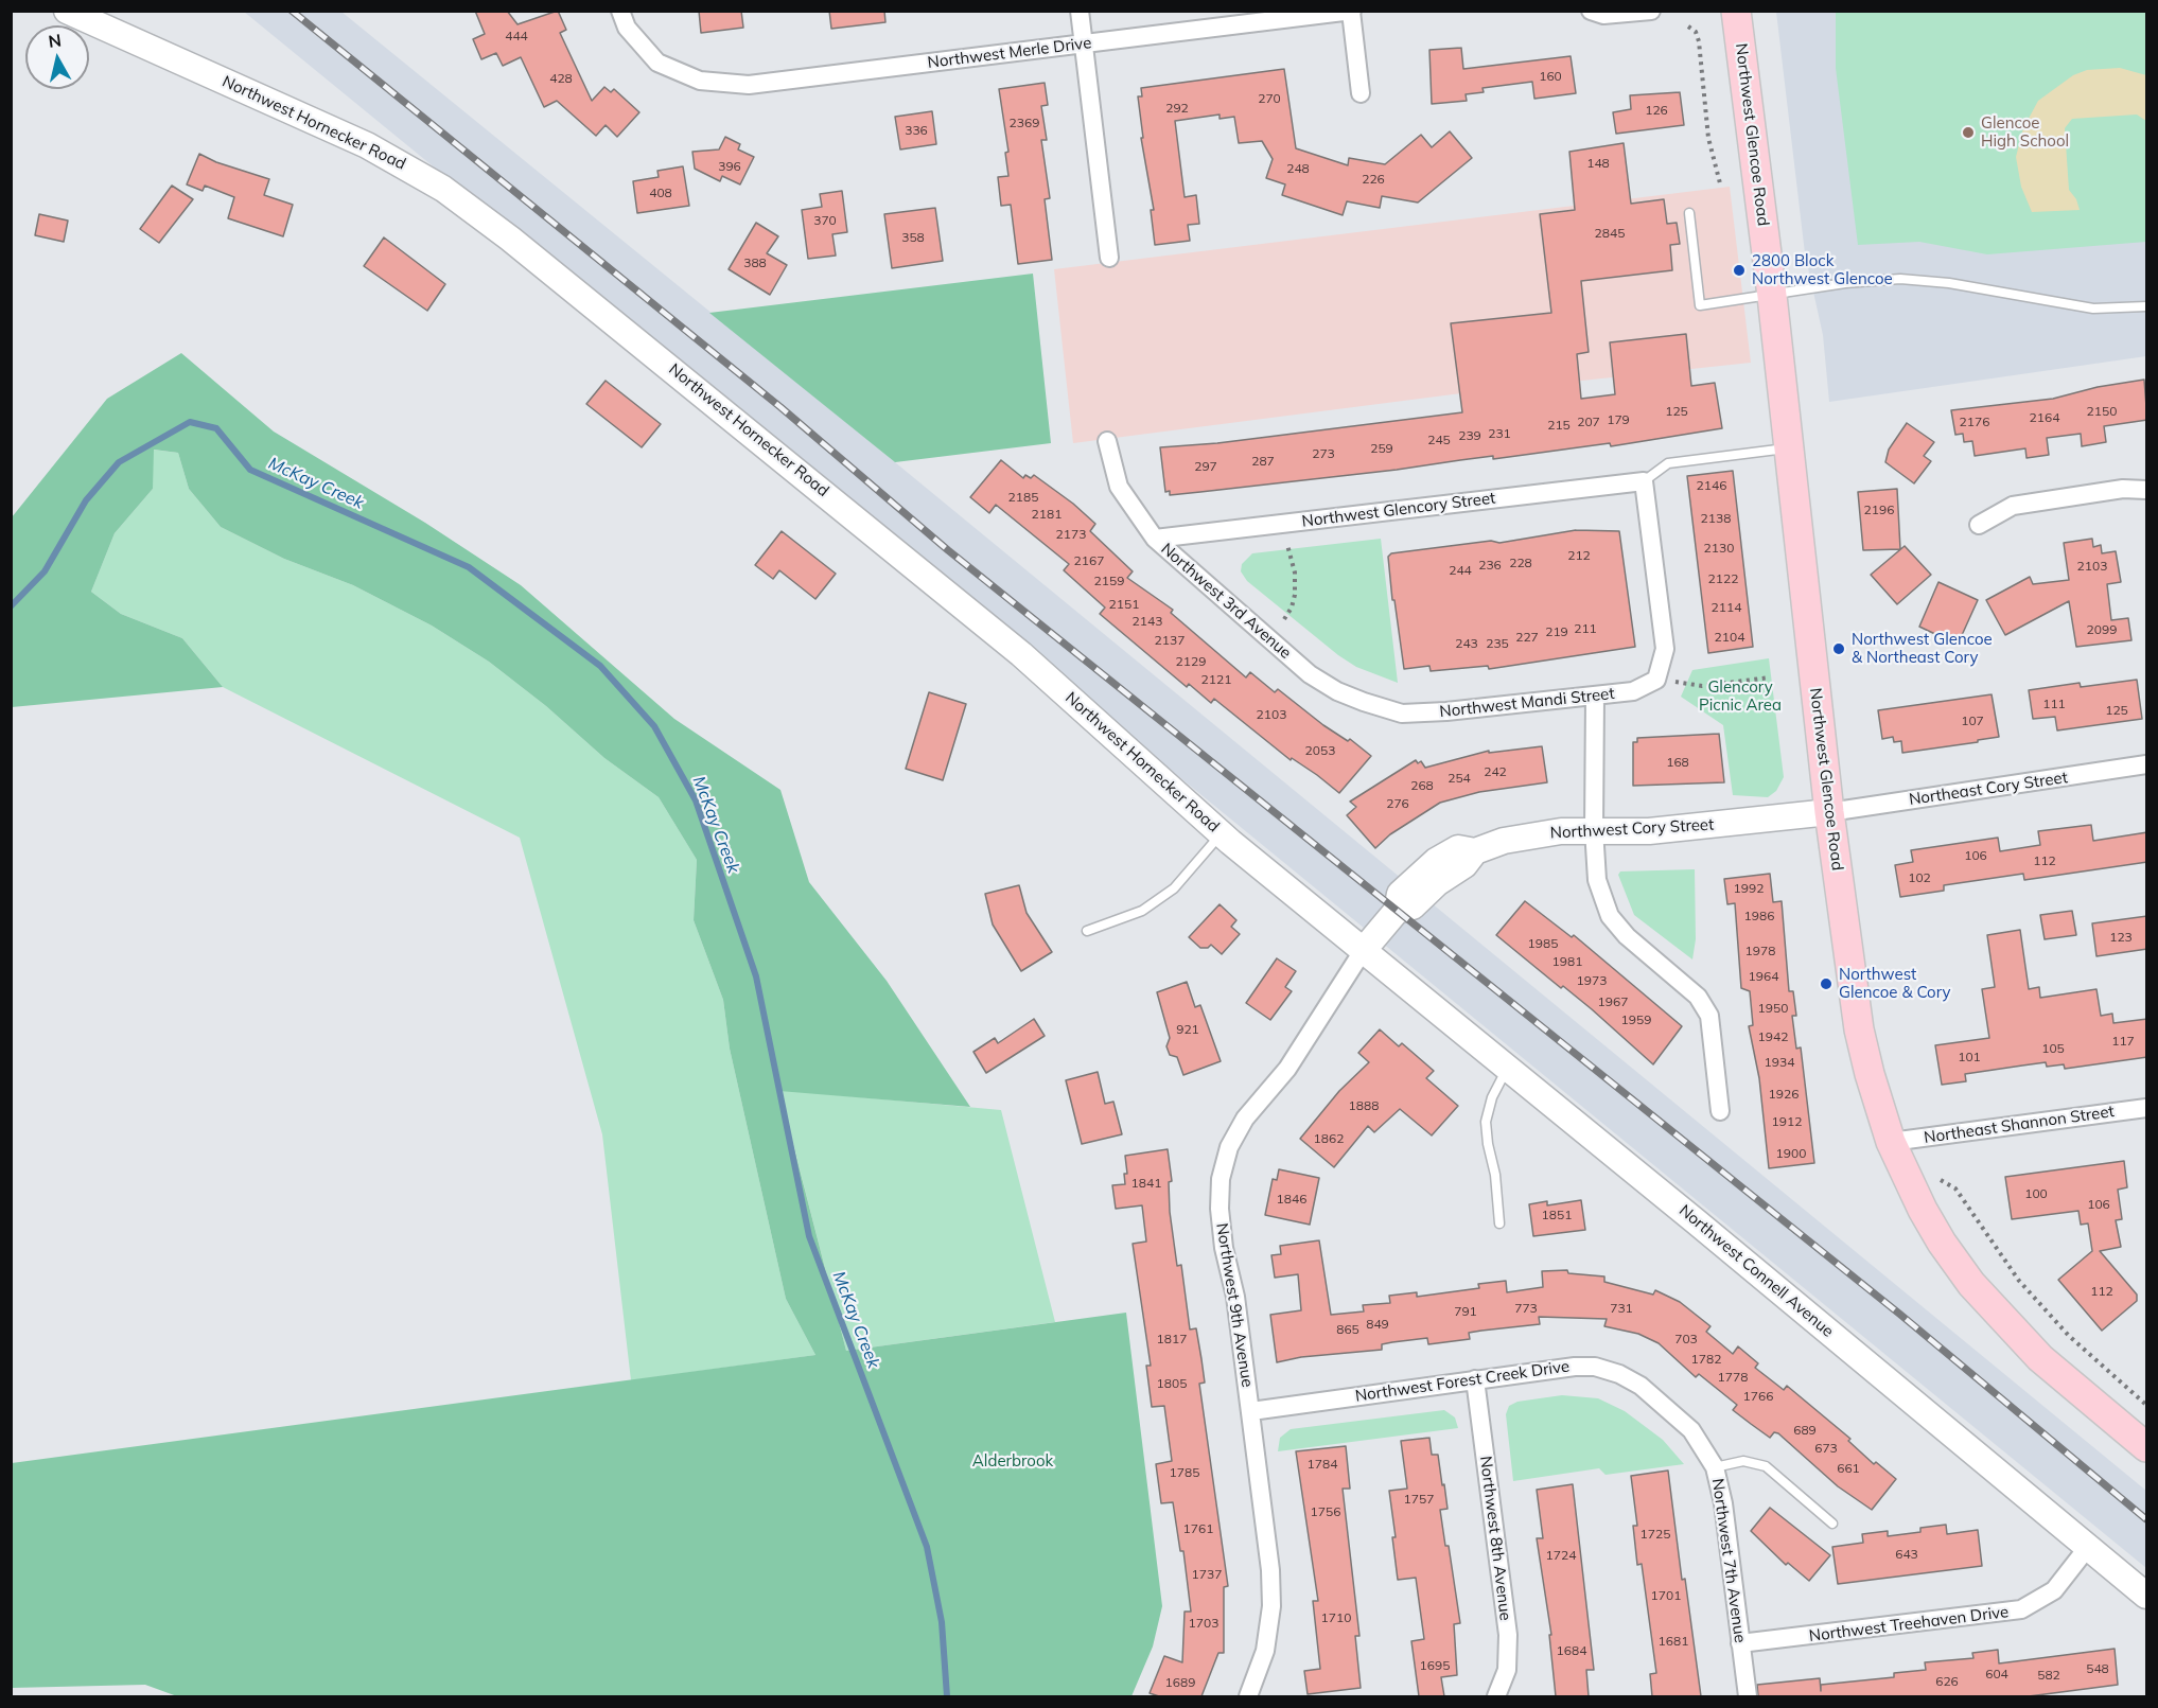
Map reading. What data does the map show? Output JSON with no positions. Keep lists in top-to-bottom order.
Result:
{
  "streets": {
    "main road": ["Northwest Glencoe Road"],
    "street": [
      "Northwest Merle Drive",
      "Northwest Hornecker Road",
      "Northwest Glencory Street",
      "Northwest 3rd Avenue",
      "Northwest Mandi Street",
      "Northeast Cory Street",
      "Northwest Cory Street",
      "Northeast Shannon Street",
      "Northwest Connell Avenue",
      "Northwest 9th Avenue",
      "Northwest Forest Creek Drive",
      "Northwest 8th Avenue",
      "Northwest 7th Avenue",
      "Northwest Treehaven Drive"
    ]
  },
  "crossings": [
    ["Northwest Hornecker Road", "Northwest Cory Street"],
    ["Northwest Hornecker Road", "Northwest Connell Avenue"],
    ["Northwest Hornecker Road", "Northwest 9th Avenue"],
    ["Northwest Glencoe Road", "Northeast Cory Street"],
    ["Northwest Glencoe Road", "Northwest Cory Street"],
    ["Northwest Glencoe Road", "Northeast Shannon Street"],
    ["Northwest Glencory Street", "Northwest 3rd Avenue"],
    ["Northwest Glencory Street", "Northwest Mandi Street"],
    ["Northwest 3rd Avenue", "Northwest Mandi Street"],
    ["Northeast Cory Street", "Northwest Cory Street"],
    ["Northwest Cory Street", "Northwest Connell Avenue"],
    ["Northwest Cory Street", "Northwest 9th Avenue"],
    ["Northwest Connell Avenue", "Northwest 9th Avenue"],
    ["Northwest Connell Avenue", "Northwest Treehaven Drive"],
    ["Northwest 9th Avenue", "Northwest Forest Creek Drive"],
    ["Northwest Forest Creek Drive", "Northwest 8th Avenue"],
    ["Northwest Forest Creek Drive", "Northwest 7th Avenue"],
    ["Northwest 7th Avenue", "Northwest Treehaven Drive"]
  ],
  "water": ["McKay Creek"],
  "parks": ["Glencory Picnic Area", "Alderbrook"],
  "places": [
    "Glencoe High School",
    "2800 Block Northwest Glencoe",
    "Northwest Glencoe & Northeast Cory",
    "Northwest Glencoe & Cory"
  ],
  "house_numbers": [
    "444",
    "160",
    "428",
    "270",
    "292",
    "126",
    "2369",
    "336",
    "148",
    "396",
    "248",
    "226",
    "408",
    "370",
    "2845",
    "358",
    "388",
    "125",
    "2150",
    "2164",
    "179",
    "207",
    "2176",
    "215",
    "231",
    "239",
    "245",
    "259",
    "273",
    "287",
    "297",
    "2146",
    "2185",
    "2196",
    "2181",
    "2138",
    "2173",
    "2130",
    "212",
    "2167",
    "228",
    "236",
    "2103",
    "244",
    "2122",
    "2159",
    "2151",
    "2114",
    "2143",
    "211",
    "2099",
    "219",
    "227",
    "2104",
    "2137",
    "243",
    "235",
    "2129",
    "2121",
    "111",
    "125",
    "2103",
    "107",
    "2053",
    "168",
    "242",
    "254",
    "268",
    "276",
    "106",
    "112",
    "102",
    "1992",
    "1986",
    "123",
    "1985",
    "1978",
    "1981",
    "1964",
    "1973",
    "1967",
    "1950",
    "1959",
    "921",
    "1942",
    "117",
    "105",
    "101",
    "1934",
    "1926",
    "1888",
    "1912",
    "1862",
    "1900",
    "1841",
    "100",
    "1846",
    "106",
    "1851",
    "112",
    "773",
    "731",
    "791",
    "849",
    "865",
    "1817",
    "703",
    "1782",
    "1778",
    "1805",
    "1766",
    "689",
    "673",
    "1784",
    "661",
    "1785",
    "1757",
    "1756",
    "1761",
    "1725",
    "643",
    "1724",
    "1737",
    "1701",
    "1710",
    "1703",
    "1681",
    "1684",
    "1695",
    "548",
    "604",
    "582",
    "626",
    "1689"
  ],
  "north": "top"
}
